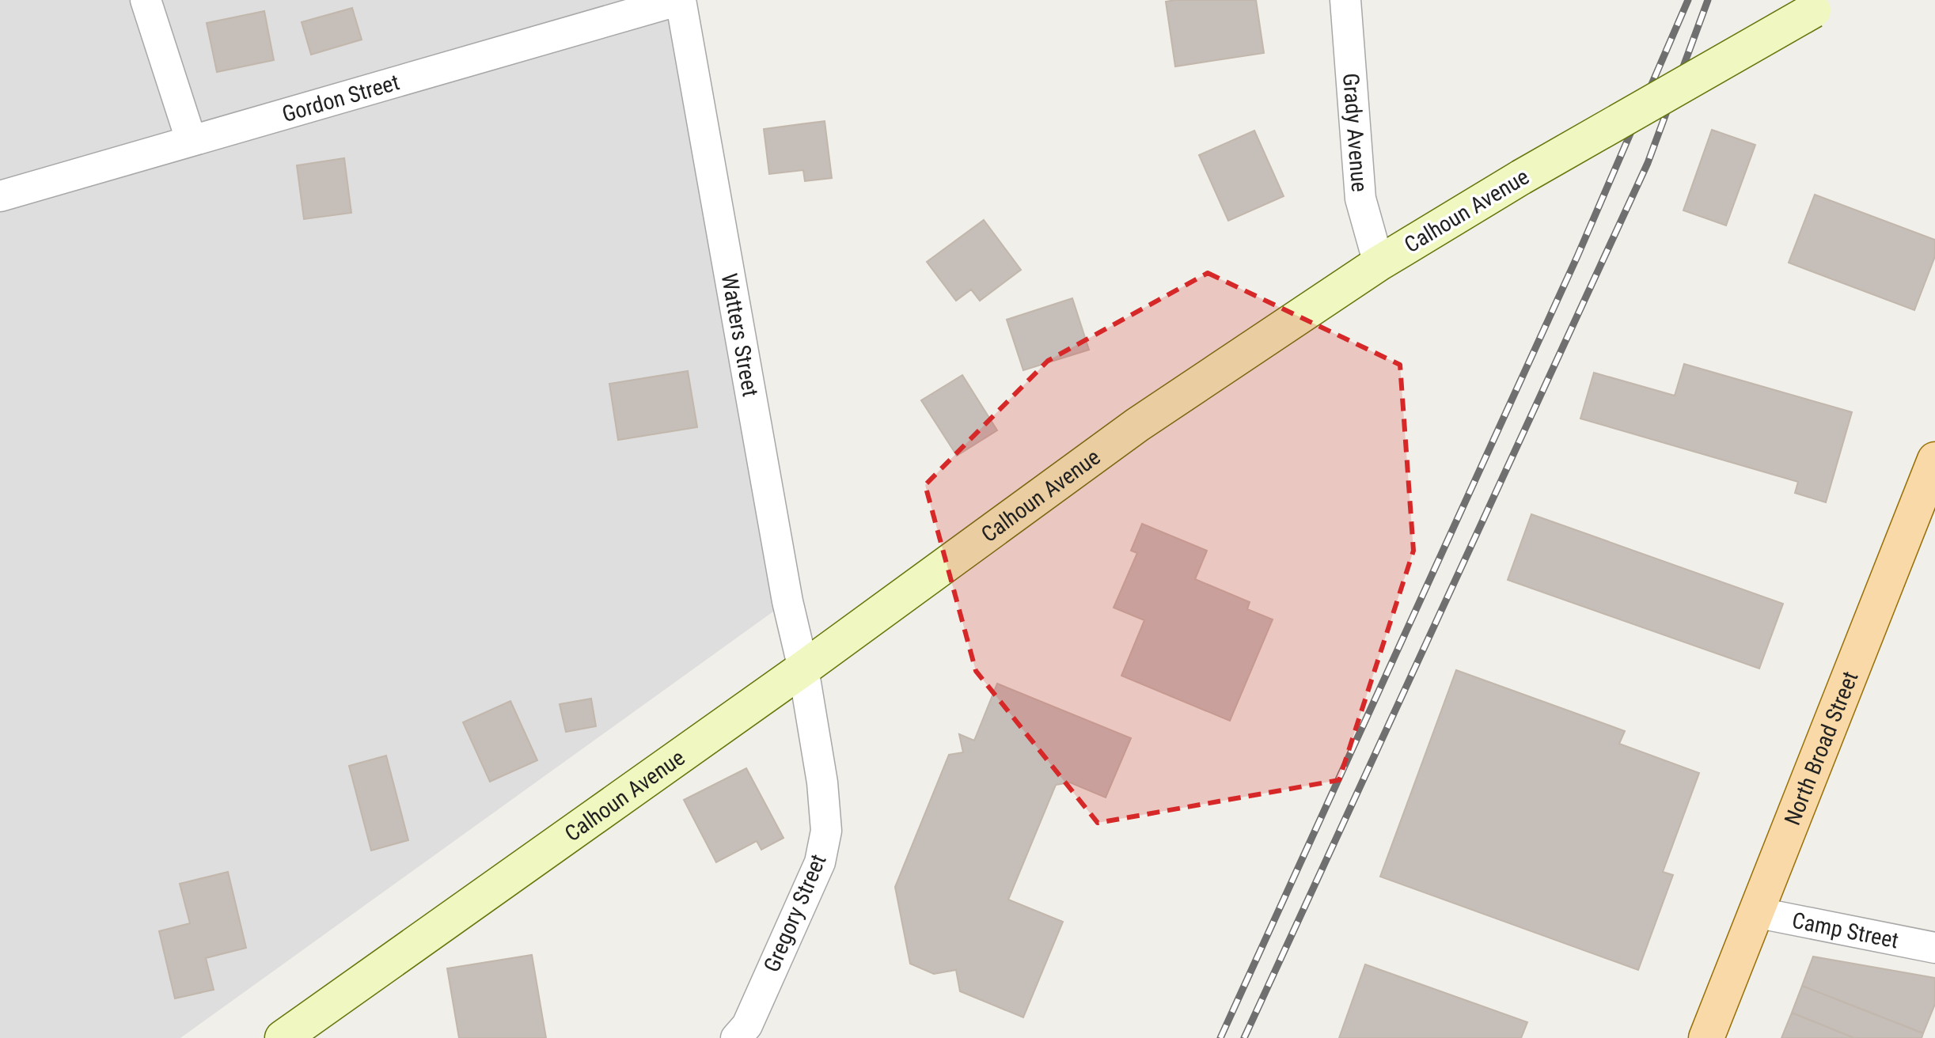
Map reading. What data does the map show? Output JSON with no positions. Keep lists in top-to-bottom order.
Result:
{
  "streets": {
    "main road": ["North Broad Street"],
    "street": [
      "Gordon Street",
      "Grady Avenue",
      "Calhoun Avenue",
      "Watters Street",
      "Gregory Street",
      "Camp Street"
    ]
  },
  "crossings": [
    ["Gordon Street", "Watters Street"],
    ["Grady Avenue", "Calhoun Avenue"],
    ["Calhoun Avenue", "Watters Street"],
    ["Calhoun Avenue", "Gregory Street"],
    ["Watters Street", "Gregory Street"],
    ["North Broad Street", "Camp Street"]
  ]
}
